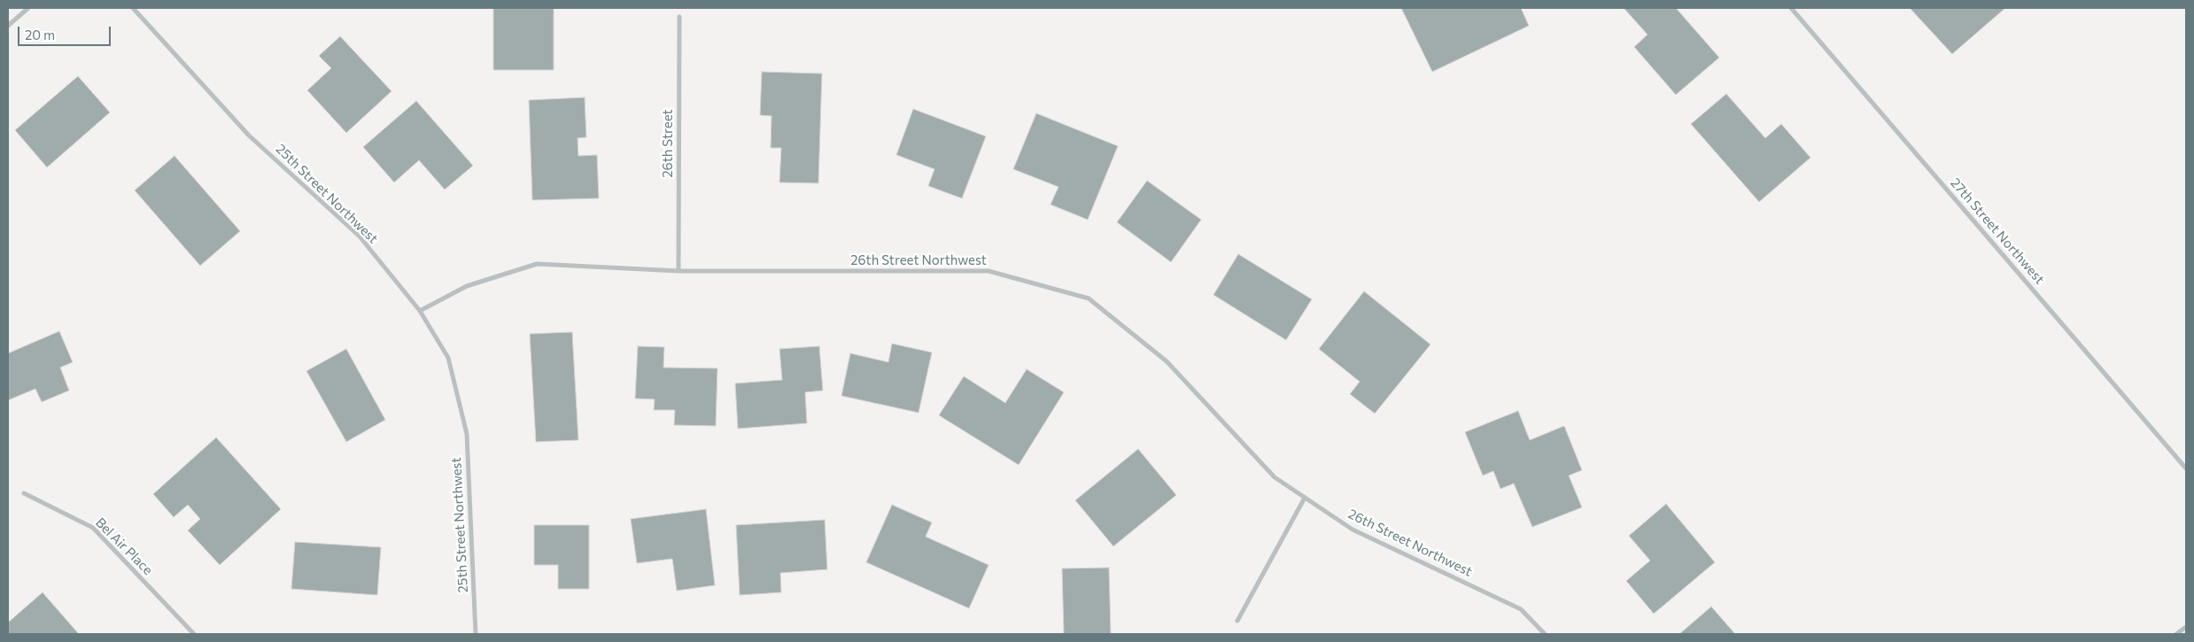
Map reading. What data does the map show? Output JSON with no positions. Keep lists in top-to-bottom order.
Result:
{
  "streets": {
    "street": [
      "26th Street",
      "25th Street Northwest",
      "27th Street Northwest",
      "26th Street Northwest",
      "Bel Air Place"
    ]
  },
  "crossings": [
    ["26th Street", "26th Street Northwest"],
    ["25th Street Northwest", "26th Street Northwest"]
  ],
  "scale_bar": "20 m"
}
